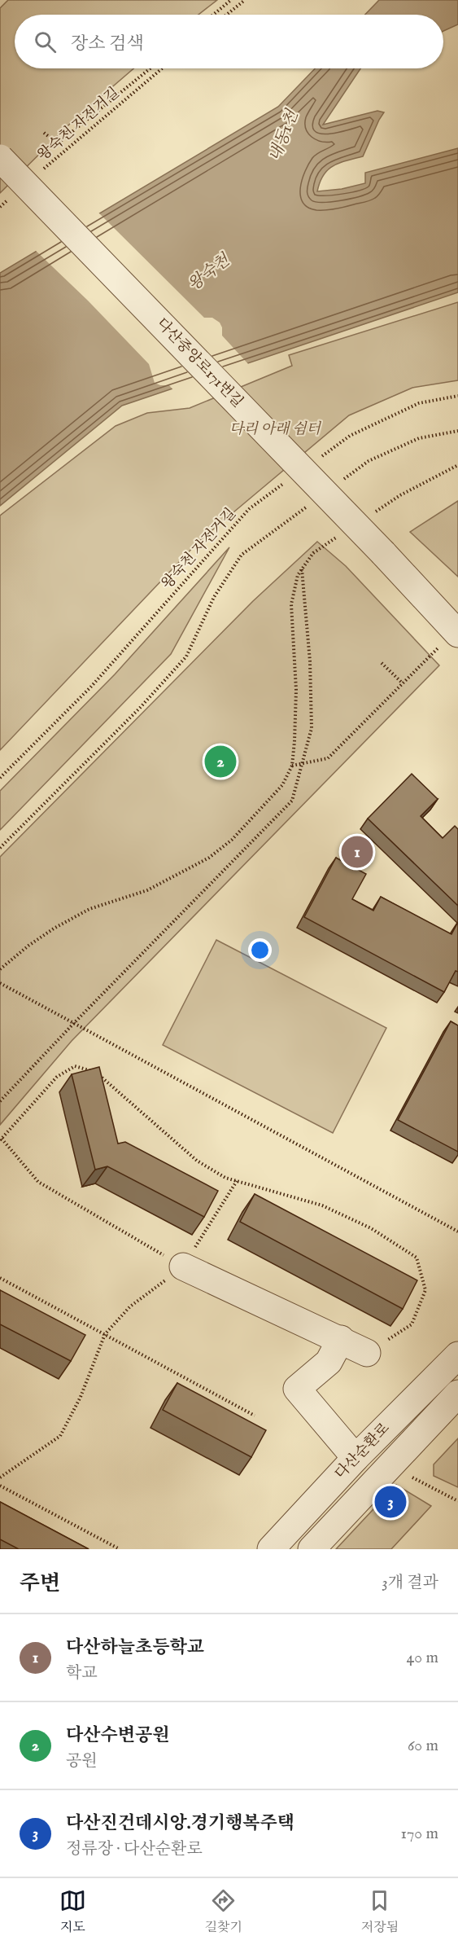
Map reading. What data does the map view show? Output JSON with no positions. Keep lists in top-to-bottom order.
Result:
{
  "streets": {
    "street": ["다산중앙로171번길", "다산순환로"],
    "path": ["왕숙천 자전거길"]
  },
  "water": ["내동1천", "왕숙천"],
  "parks": ["다리 아래 쉼터"],
  "page": {
    "search": "장소 검색",
    "pins": ["2", "1", "3"],
    "heading": ["주변", "3개 결과"],
    "list": [
      {
        "mark": "1",
        "name": "다산하늘초등학교",
        "note": "학교",
        "value": "40 m"
      },
      {
        "mark": "2",
        "name": "다산수변공원",
        "note": "공원",
        "value": "60 m"
      },
      {
        "mark": "3",
        "name": "다산진건데시앙.경기행복주택",
        "note": "정류장 · 다산순환로",
        "value": "170 m"
      }
    ],
    "nav": ["지도", "길찾기", "저장됨"]
  }
}
